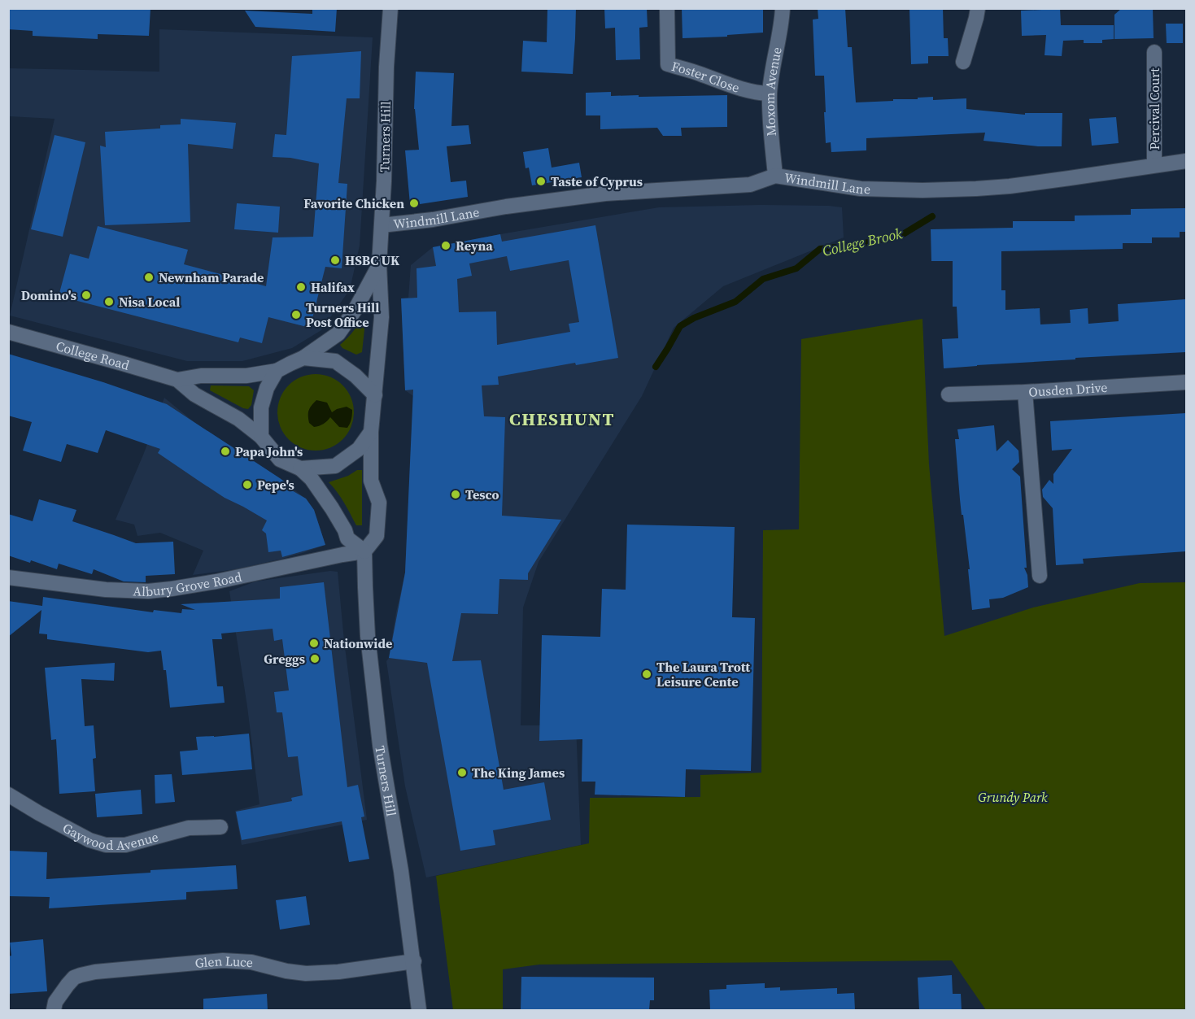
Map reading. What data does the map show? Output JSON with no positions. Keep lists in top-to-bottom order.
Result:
{
  "streets": {
    "street": [
      "Foster Close",
      "Moxom Avenue",
      "Percival Court",
      "Turners Hill",
      "Windmill Lane",
      "College Road",
      "Ousden Drive",
      "Albury Grove Road",
      "Gaywood Avenue",
      "Glen Luce"
    ]
  },
  "crossings": [
    ["Foster Close", "Moxom Avenue"],
    ["Moxom Avenue", "Windmill Lane"],
    ["Percival Court", "Windmill Lane"],
    ["Turners Hill", "Windmill Lane"],
    ["Turners Hill", "College Road"],
    ["Turners Hill", "Albury Grove Road"],
    ["Turners Hill", "Glen Luce"]
  ],
  "districts": ["CHESHUNT"],
  "water": ["College Brook"],
  "parks": ["Grundy Park"],
  "places": [
    "Taste of Cyprus",
    "Favorite Chicken",
    "Reyna",
    "HSBC UK",
    "Newnham Parade",
    "Halifax",
    "Domino's",
    "Nisa Local",
    "Turners Hill Post Office",
    "Papa John's",
    "Pepe's",
    "Tesco",
    "Nationwide",
    "Greggs",
    "The Laura Trott Leisure Cente",
    "The King James"
  ]
}
